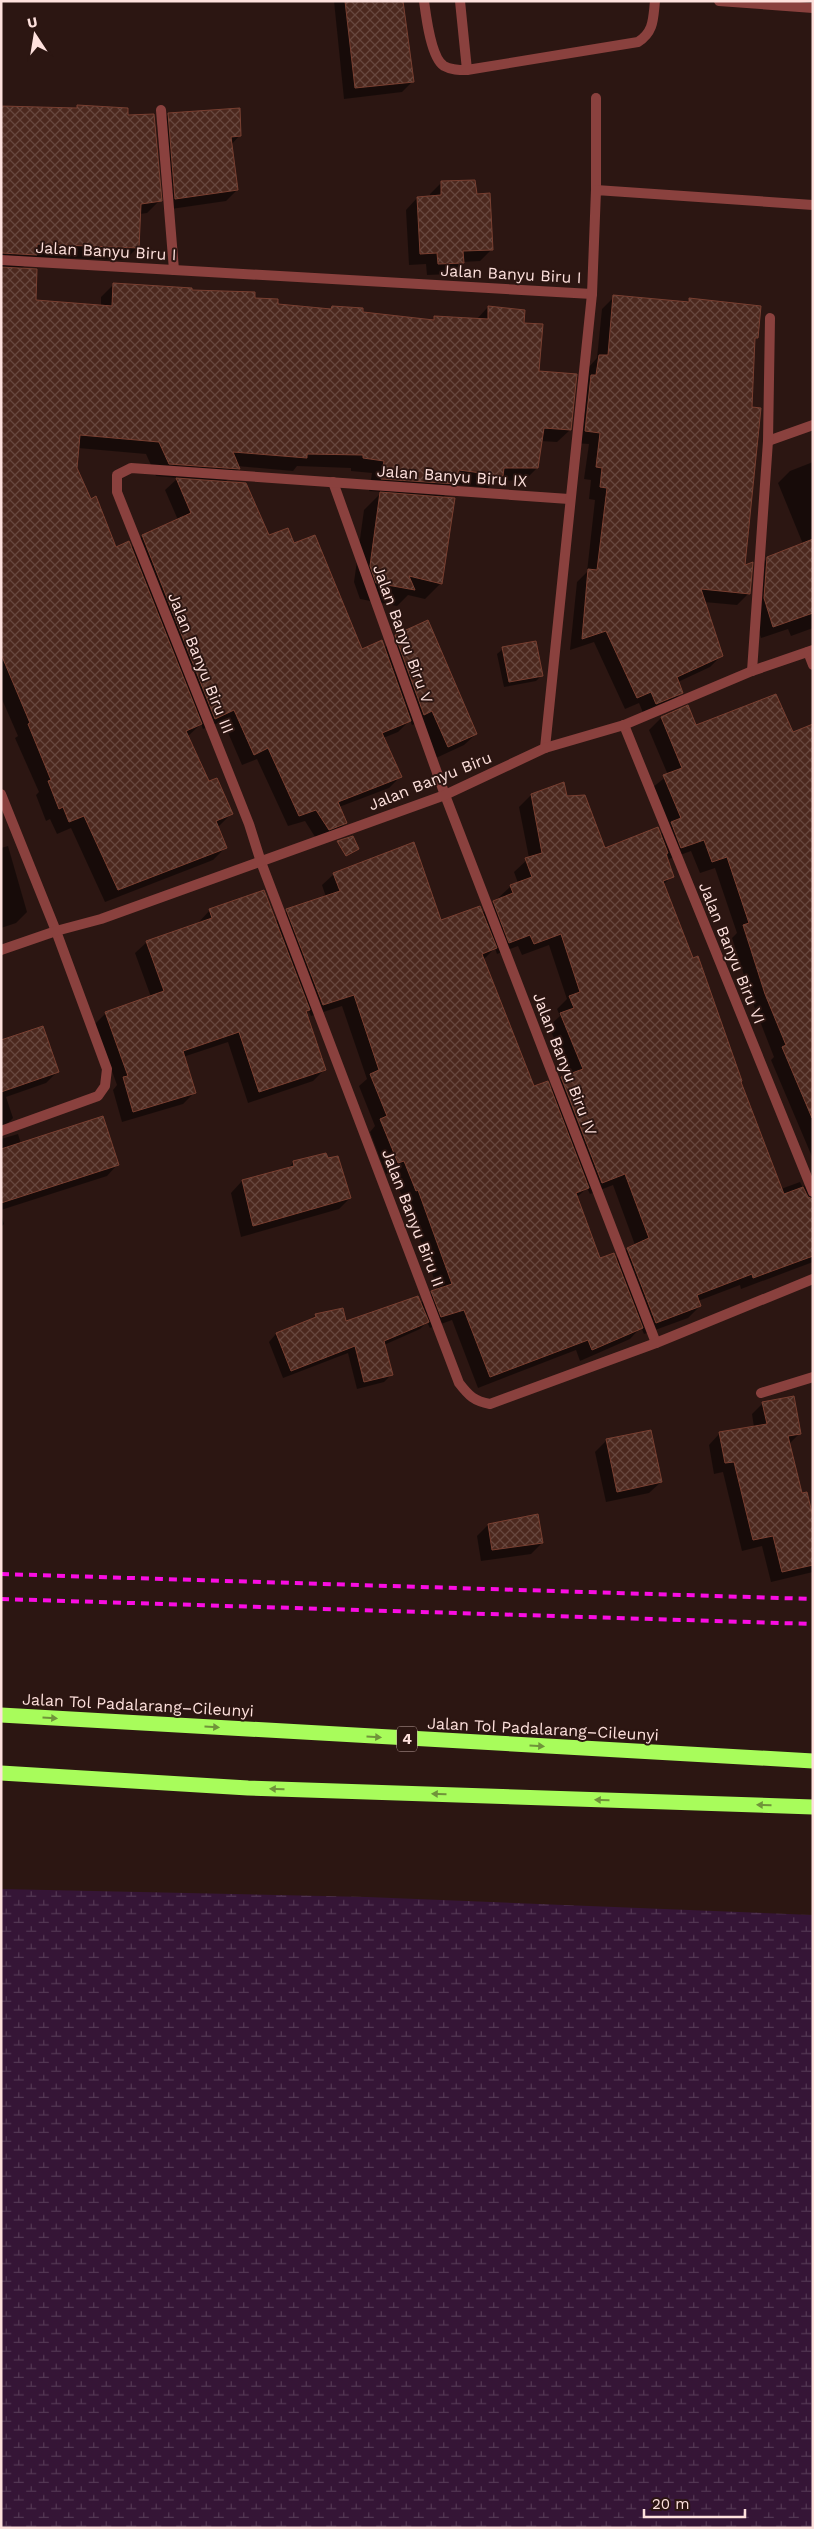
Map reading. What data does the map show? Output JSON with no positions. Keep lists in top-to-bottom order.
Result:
{
  "streets": {
    "highway": ["Jalan Tol Padalarang–Cileunyi", "4"],
    "street": [
      "Jalan Banyu Biru I",
      "Jalan Banyu Biru IX",
      "Jalan Banyu Biru V",
      "Jalan Banyu Biru III",
      "Jalan Banyu Biru",
      "Jalan Banyu Biru VI",
      "Jalan Banyu Biru IV",
      "Jalan Banyu Biru II"
    ]
  },
  "crossings": [
    ["Jalan Banyu Biru I", "Jalan Banyu Biru IX"],
    ["Jalan Banyu Biru I", "Jalan Banyu Biru"],
    ["Jalan Banyu Biru IX", "Jalan Banyu Biru V"],
    ["Jalan Banyu Biru IX", "Jalan Banyu Biru III"],
    ["Jalan Banyu Biru V", "Jalan Banyu Biru"],
    ["Jalan Banyu Biru V", "Jalan Banyu Biru IV"],
    ["Jalan Banyu Biru III", "Jalan Banyu Biru"],
    ["Jalan Banyu Biru III", "Jalan Banyu Biru II"],
    ["Jalan Banyu Biru", "Jalan Banyu Biru VI"],
    ["Jalan Banyu Biru", "Jalan Banyu Biru IV"],
    ["Jalan Banyu Biru", "Jalan Banyu Biru II"],
    ["Jalan Banyu Biru IV", "Jalan Banyu Biru II"]
  ],
  "scale_bar": "20 m",
  "north": "top"
}
